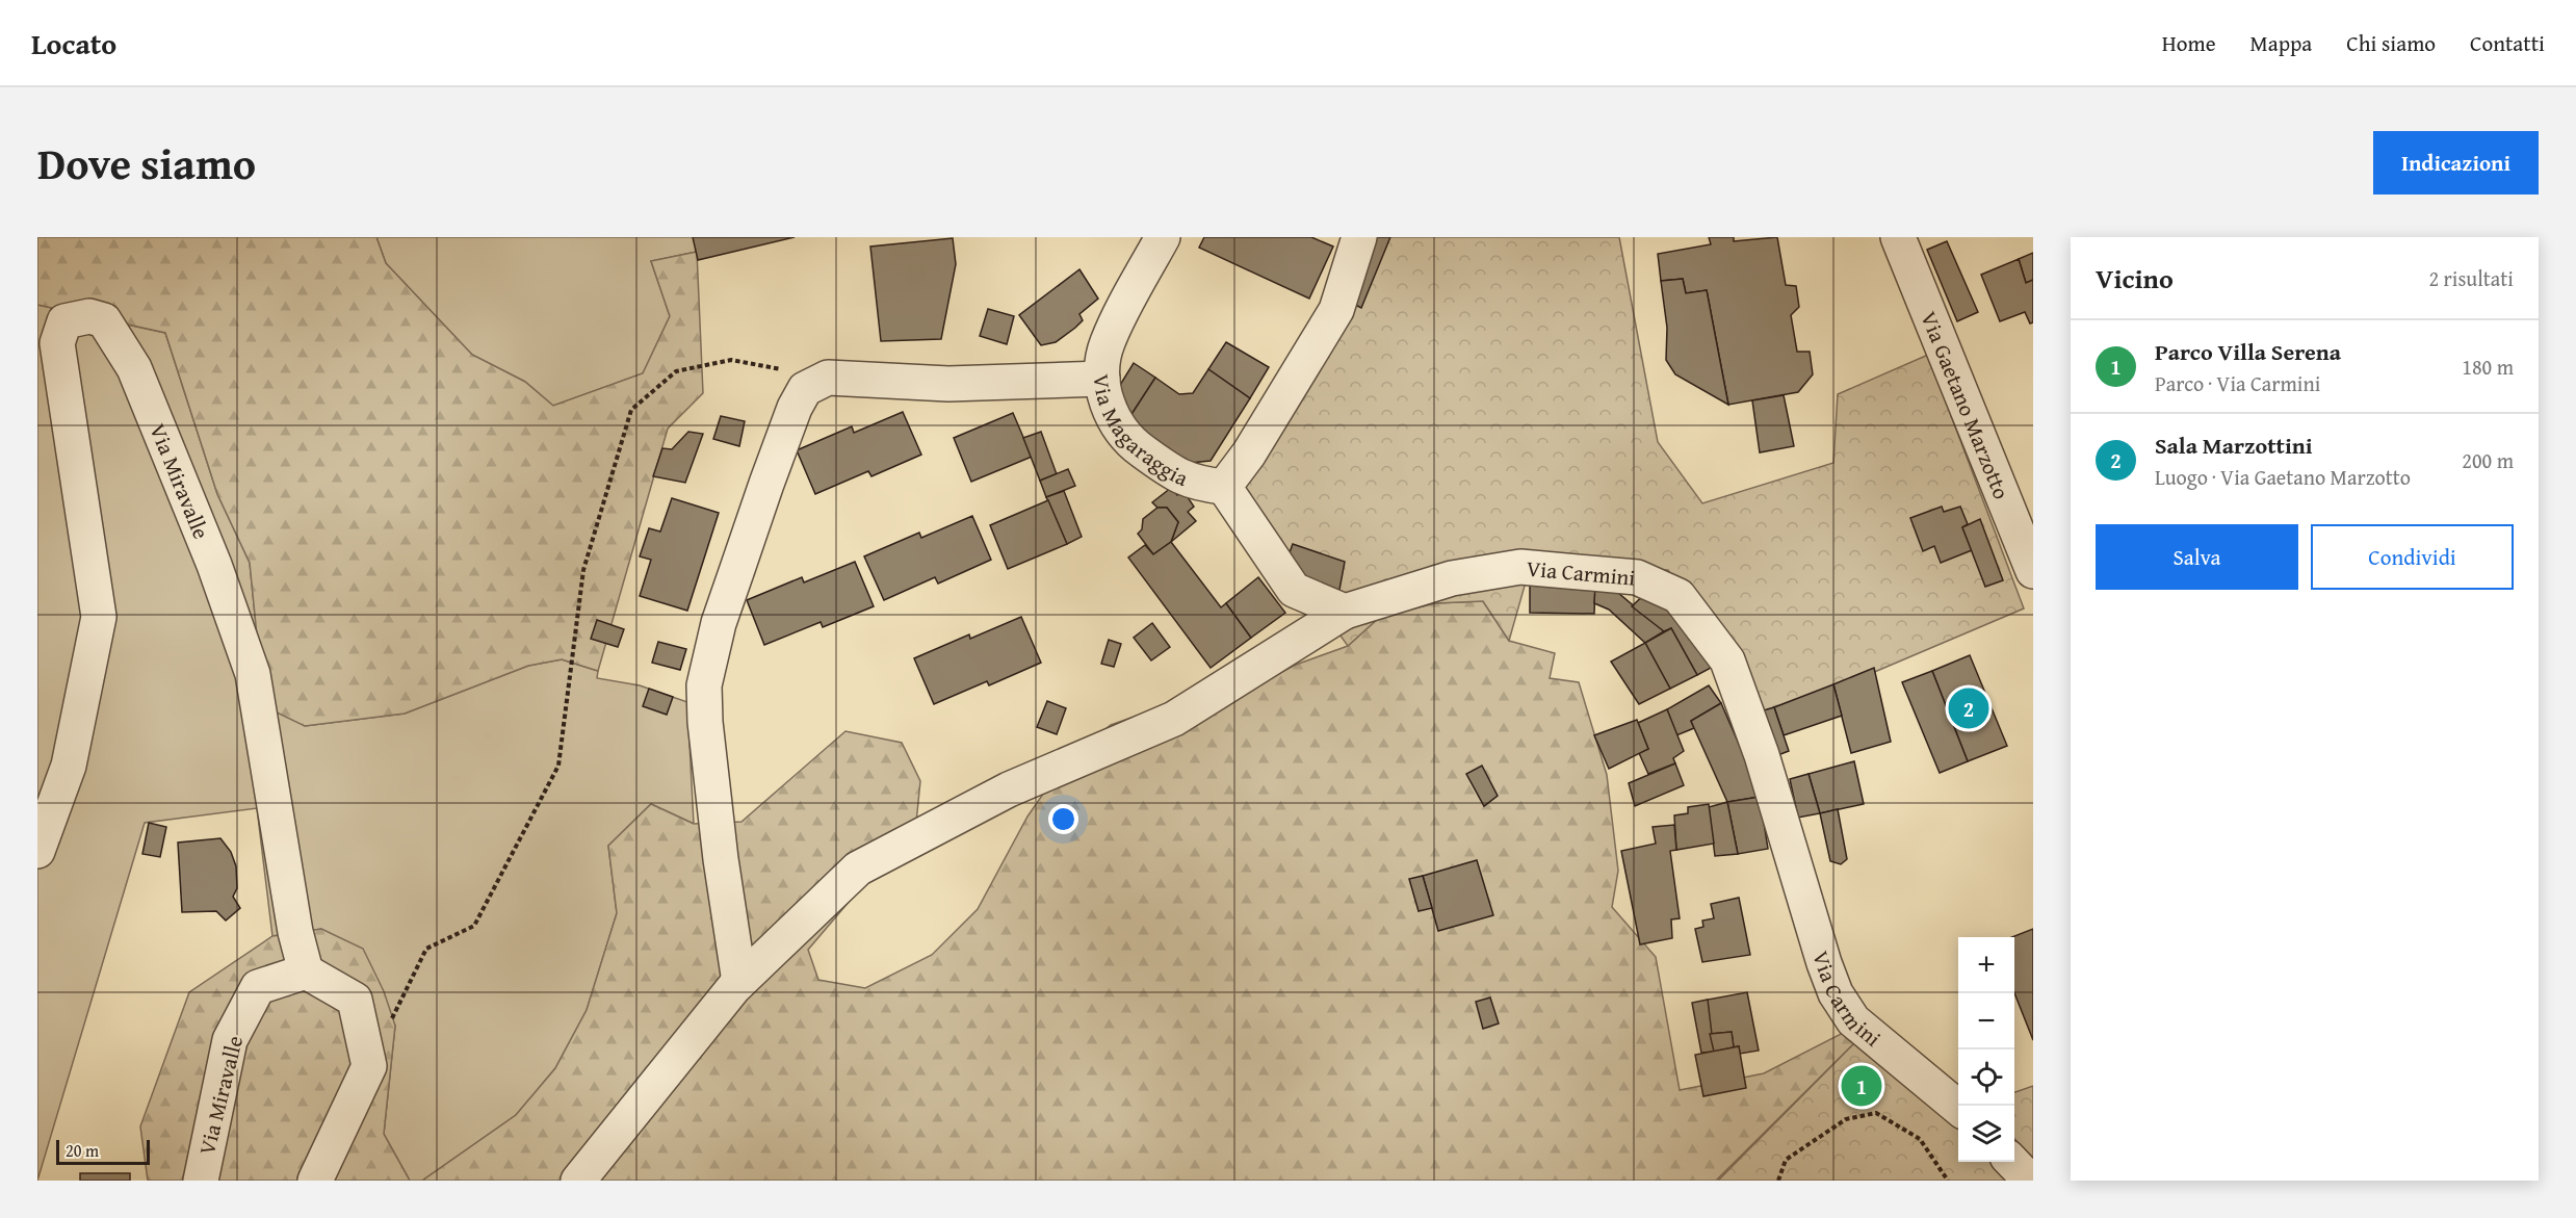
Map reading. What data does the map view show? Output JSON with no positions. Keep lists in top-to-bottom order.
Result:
{
  "streets": {
    "street": [
      "Via Gaetano Marzotto",
      "Via Magaraggia",
      "Via Miravalle",
      "Via Carmini"
    ]
  },
  "scale_bar": "20 m",
  "page": {
    "header": "Locato",
    "nav": [
      "Home",
      "Mappa",
      "Chi siamo",
      "Contatti"
    ],
    "title": "Dove siamo",
    "buttons": [
      "Indicazioni",
      ["Salva", "Condividi"]
    ],
    "heading": ["Vicino", "2 risultati"],
    "list": [
      {
        "mark": "1",
        "name": "Parco Villa Serena",
        "note": "Parco · Via Carmini",
        "value": "180 m"
      },
      {
        "mark": "2",
        "name": "Sala Marzottini",
        "note": "Luogo · Via Gaetano Marzotto",
        "value": "200 m"
      }
    ],
    "pins": ["2", "1"],
    "map_buttons": ["+", "−"],
    "scale": "20 m"
  }
}
